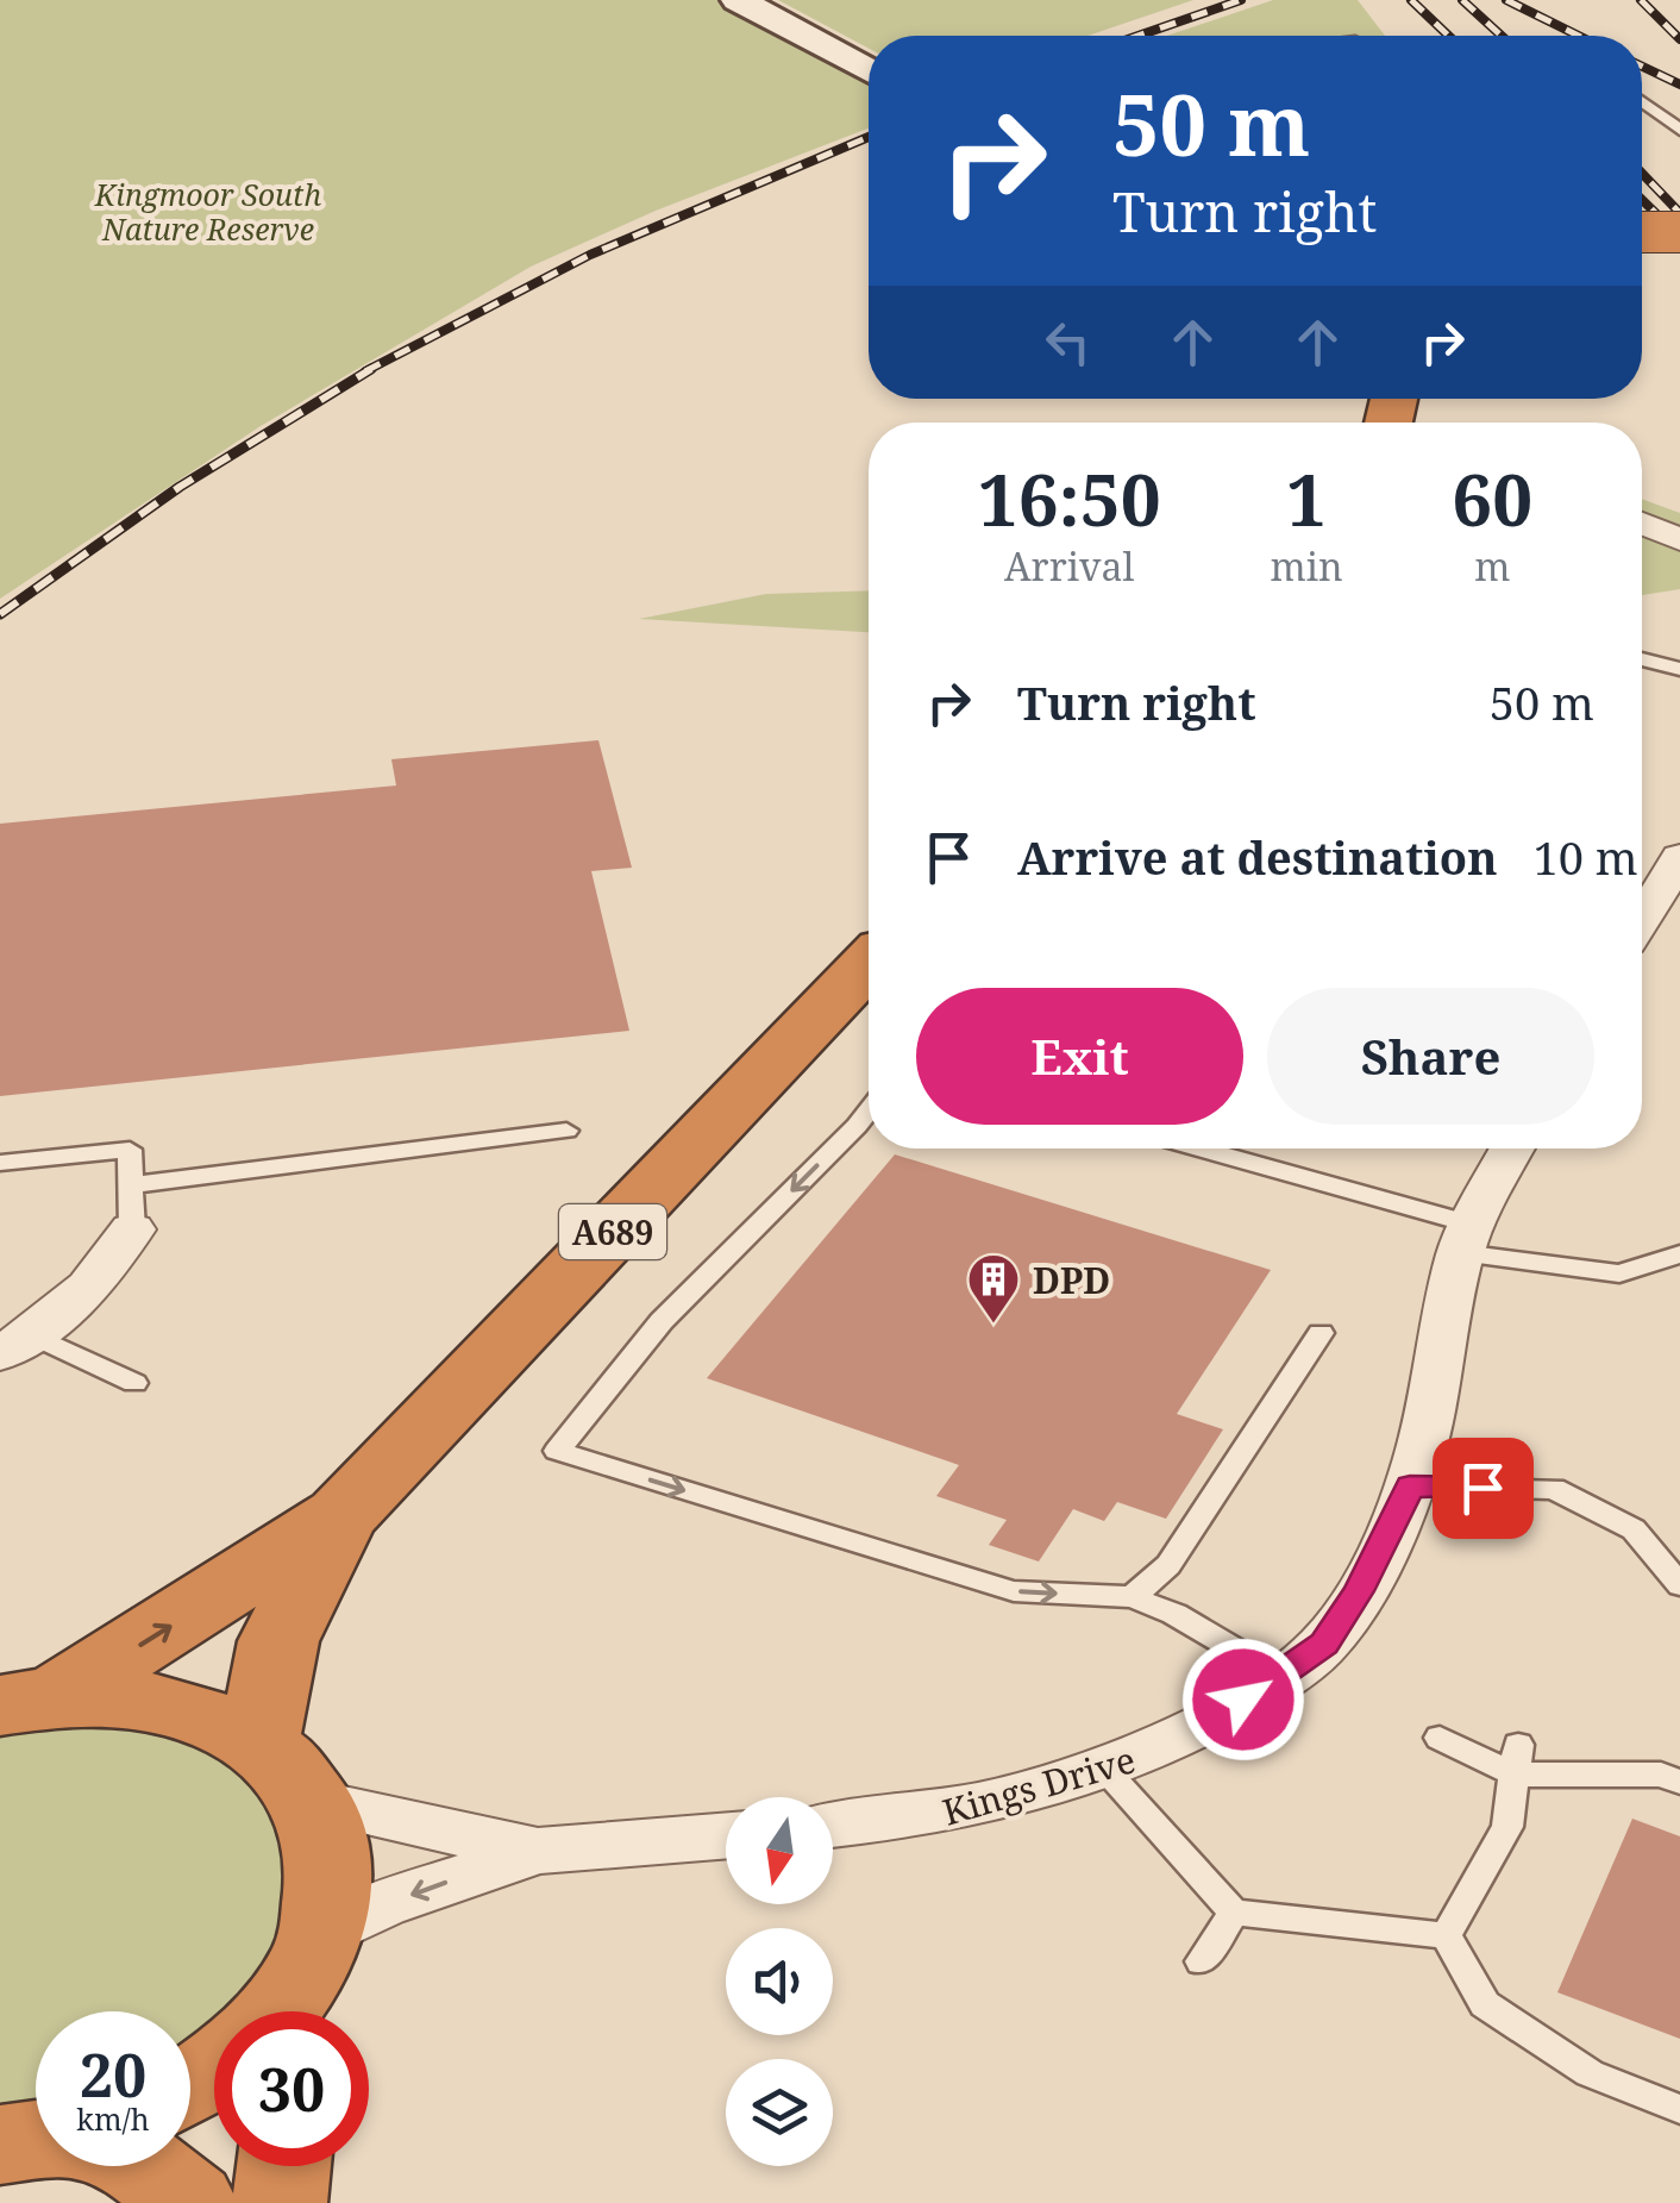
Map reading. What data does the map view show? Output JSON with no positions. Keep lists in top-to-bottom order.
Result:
{
  "streets": {
    "highway": ["A689"],
    "street": ["Kings Drive"]
  },
  "parks": ["Kingmoor South Nature Reserve"],
  "places": {
    "building": ["DPD"]
  },
  "north": "bottom",
  "page": {
    "turn": ["50 m", "Turn right"],
    "eta": [
      "16:50",
      "Arrival",
      "1",
      "min",
      "60",
      "m"
    ],
    "list": [
      {
        "name": "Turn right",
        "value": "50 m"
      },
      {
        "name": "Arrive at destination",
        "value": "10 m"
      }
    ],
    "buttons": ["Exit", "Share"],
    "speed": "20 km/h",
    "limit": "30"
  }
}
